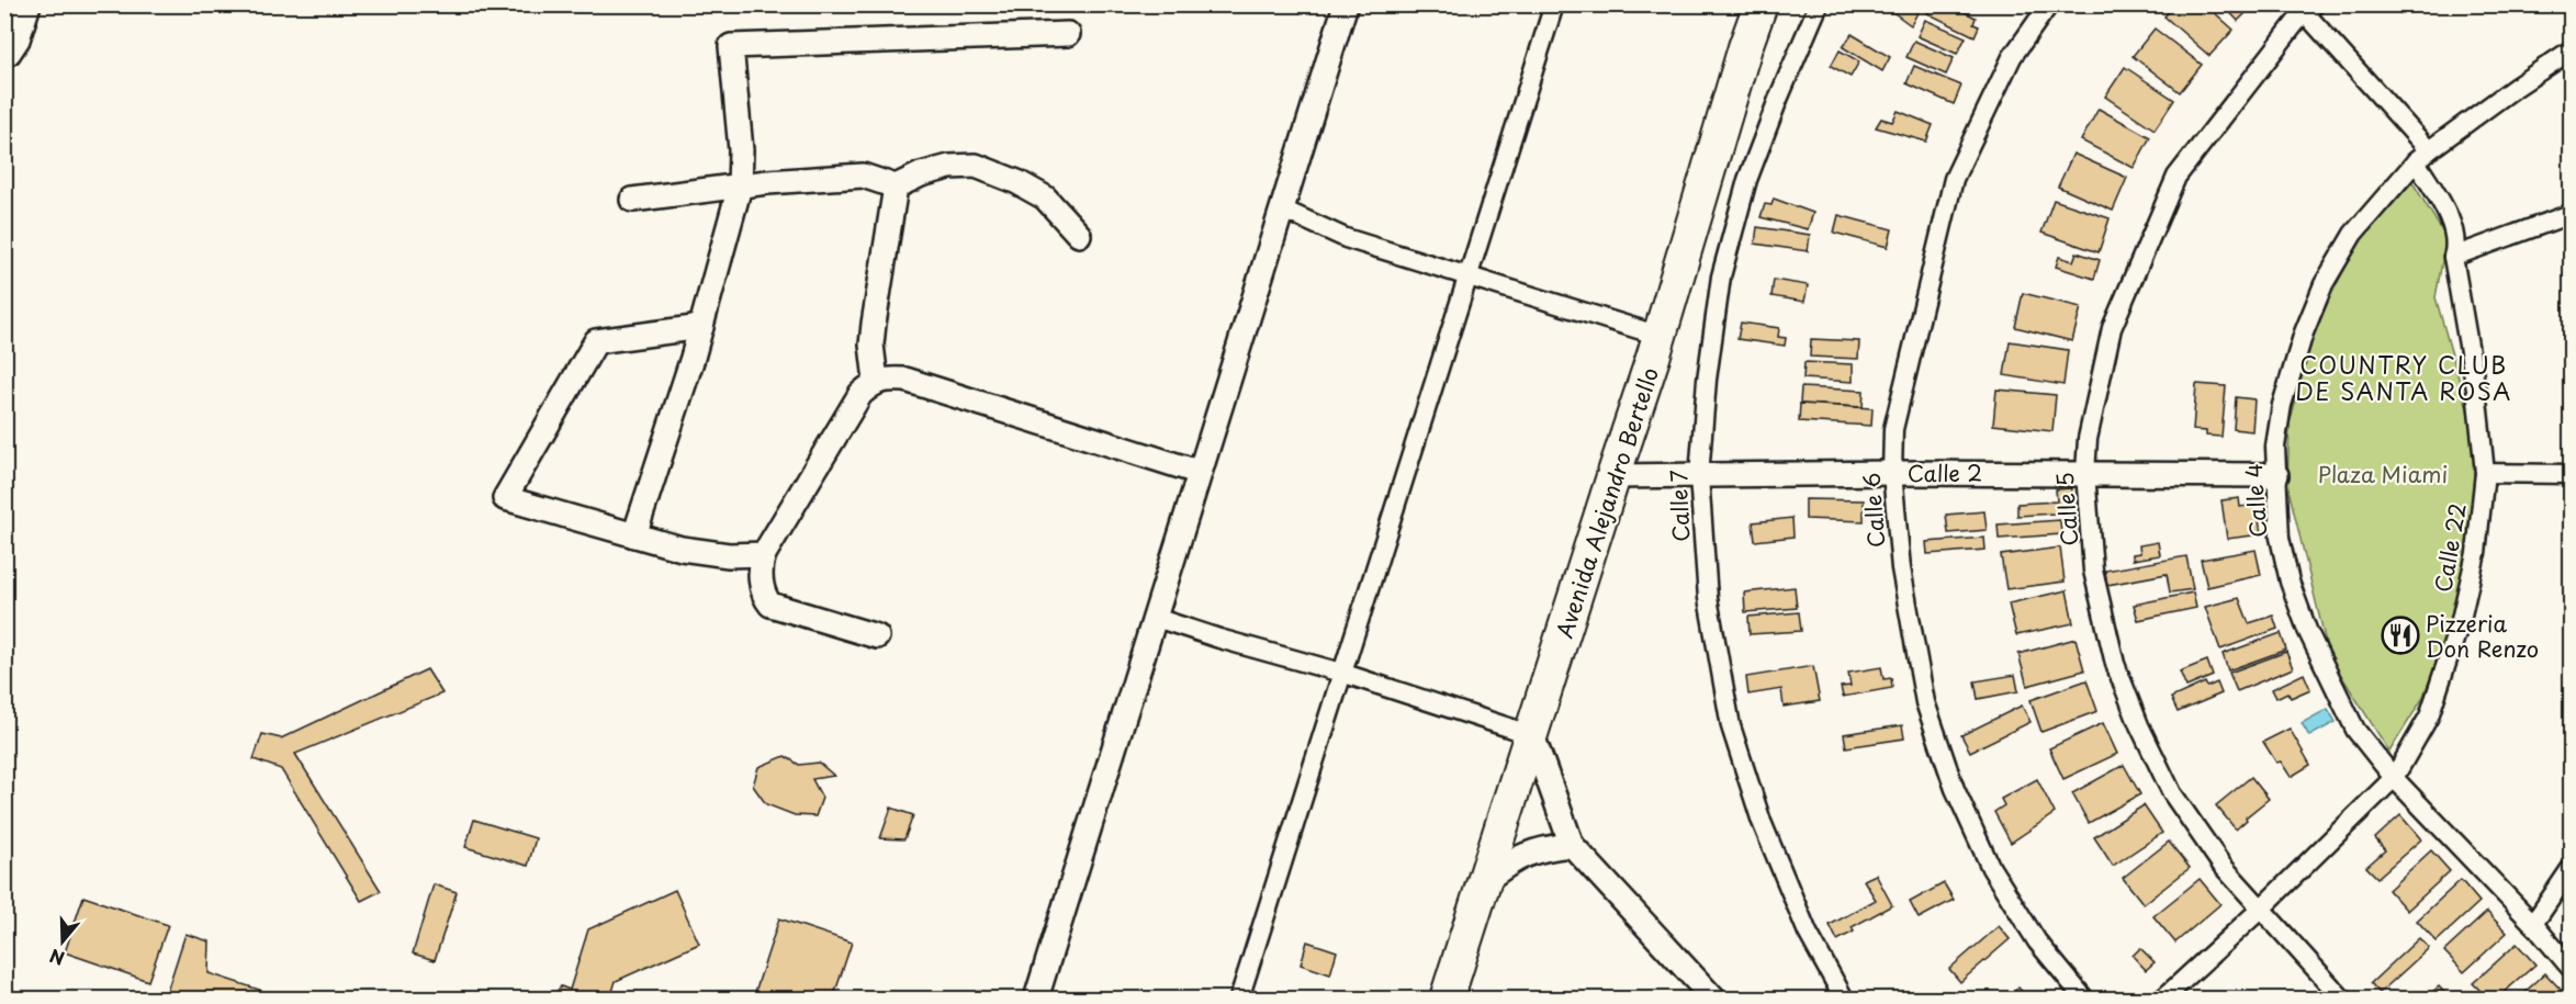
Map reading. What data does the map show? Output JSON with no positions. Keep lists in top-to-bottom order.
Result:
{
  "streets": {
    "main road": ["Avenida Alejandro Bertello"],
    "street": [
      "Calle 2",
      "Calle 4",
      "Calle 7",
      "Calle 5",
      "Calle 6",
      "Calle 22"
    ]
  },
  "crossings": [
    ["Calle 2", "Calle 4"],
    ["Calle 2", "Avenida Alejandro Bertello"],
    ["Calle 2", "Calle 7"],
    ["Calle 2", "Calle 5"],
    ["Calle 2", "Calle 6"],
    ["Calle 4", "Calle 22"],
    ["Calle 5", "Calle 22"]
  ],
  "districts": ["COUNTRY CLUB DE SANTA ROSA"],
  "parks": ["Plaza Miami"],
  "places": {
    "restaurant": ["Pizzeria Don Renzo"]
  },
  "north": "bottom"
}
